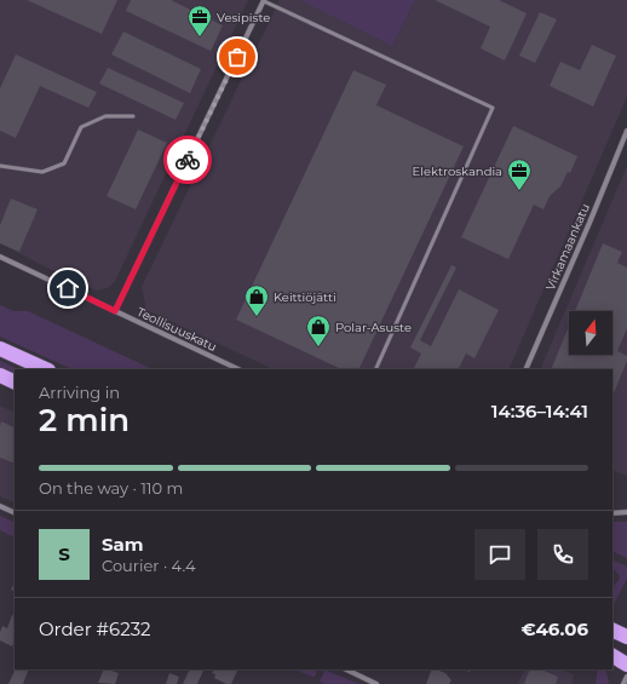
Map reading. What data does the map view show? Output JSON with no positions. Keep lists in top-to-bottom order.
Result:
{
  "streets": {
    "street": ["Virkamaankatu", "Teollisuuskatu"]
  },
  "places": {
    "office": ["Vesipiste", "Elektroskandia"],
    "shop": ["Keittiöjätti", "Polar-Asuste"]
  },
  "north": "top",
  "page": {
    "heading": ["2 min", "Arriving in", "14:36–14:41"],
    "panel": [
      "Sam",
      "Courier · 4.4",
      "Order #6232",
      "€46.06"
    ],
    "bar": "On the way · 110 m",
    "round": "S"
  }
}
